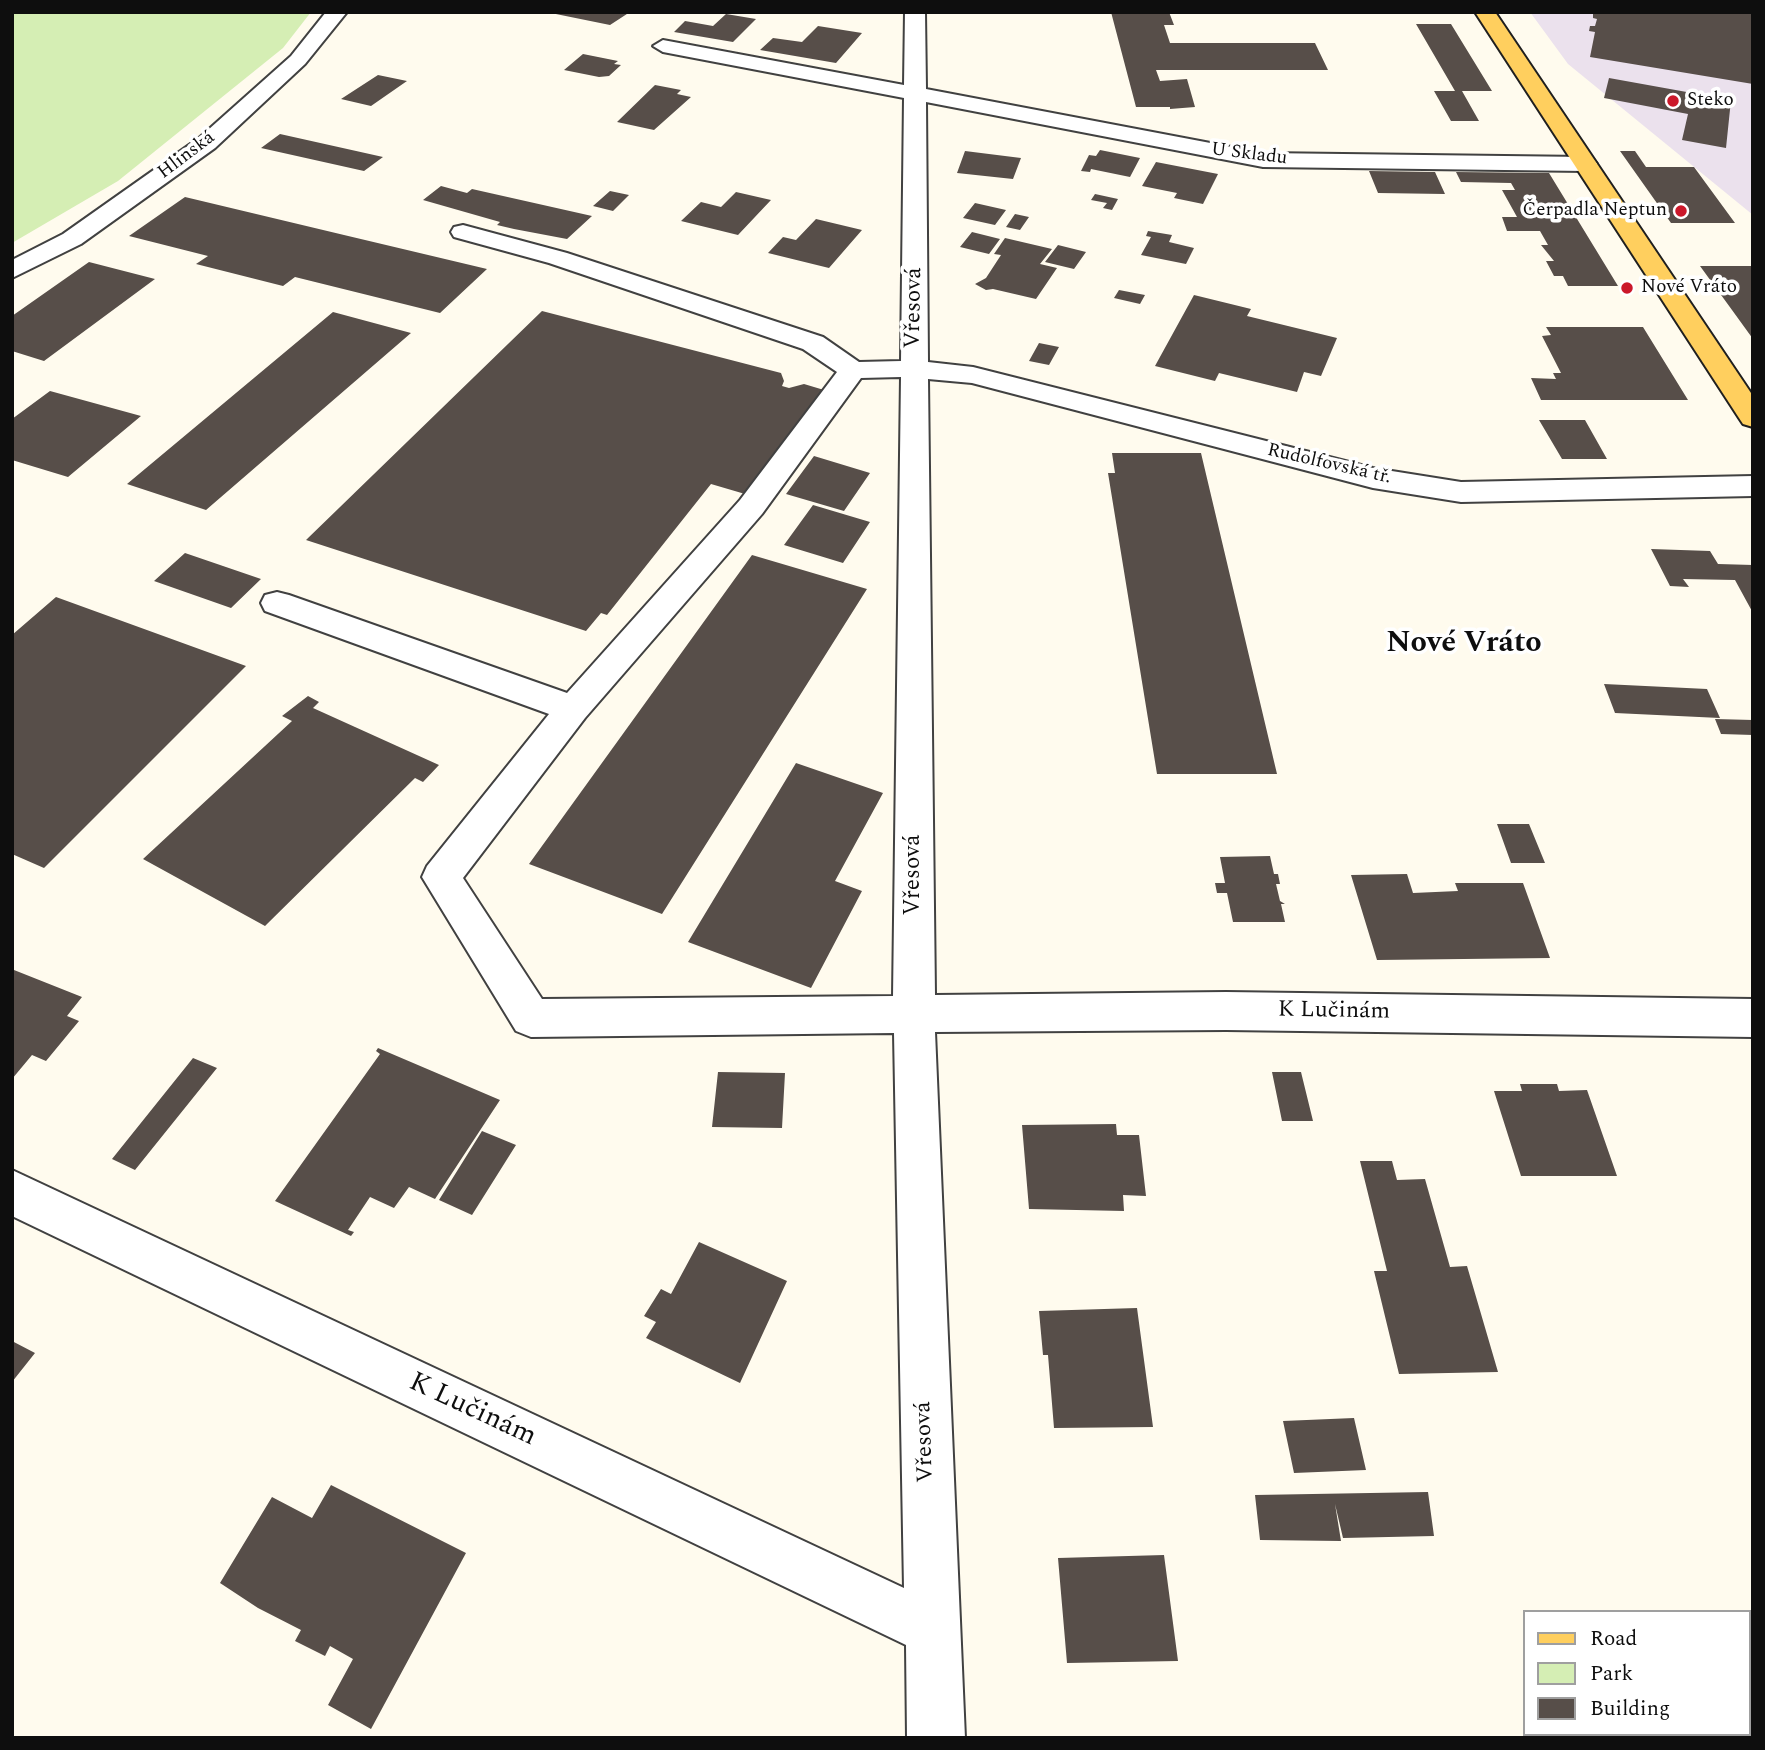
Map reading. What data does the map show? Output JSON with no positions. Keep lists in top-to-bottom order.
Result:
{
  "streets": {
    "street": [
      "U Skladu",
      "Hlinská",
      "Vřesová",
      "Rudolfovská tř.",
      "K Lučinám"
    ]
  },
  "crossings": [
    ["U Skladu", "Vřesová"],
    ["Vřesová", "Rudolfovská tř."],
    ["Vřesová", "K Lučinám"]
  ],
  "districts": ["Nové Vráto"],
  "places": ["Steko", "Čerpadla Neptun", "Nové Vráto"],
  "legend": ["Road", "Park", "Building"]
}
